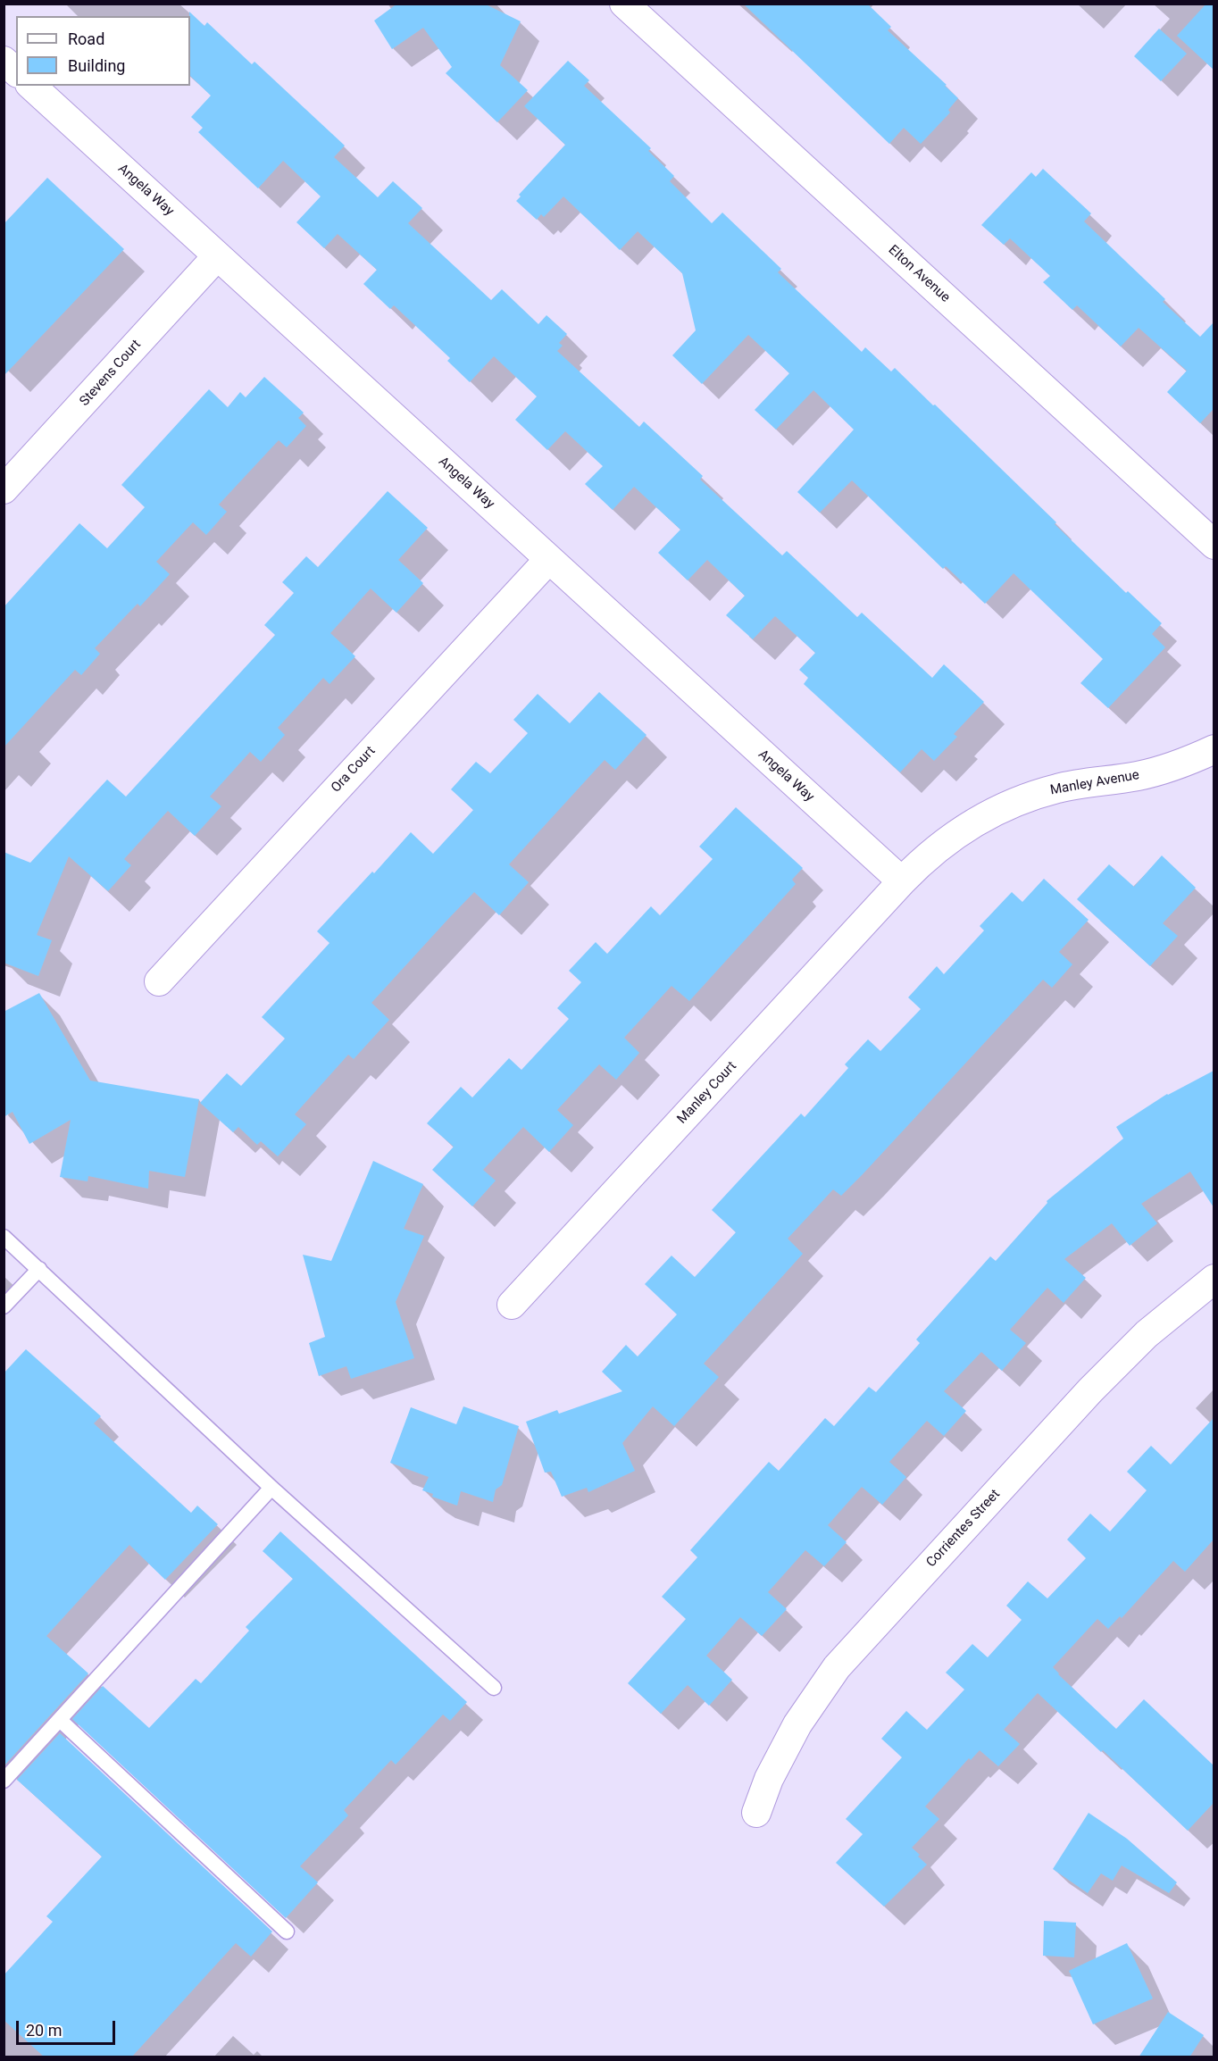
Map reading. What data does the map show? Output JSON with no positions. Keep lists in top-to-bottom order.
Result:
{
  "streets": {
    "street": [
      "Angela Way",
      "Elton Avenue",
      "Stevens Court",
      "Ora Court",
      "Manley Avenue",
      "Manley Court",
      "Corrientes Street"
    ]
  },
  "crossings": [
    ["Angela Way", "Stevens Court"],
    ["Angela Way", "Ora Court"],
    ["Angela Way", "Manley Avenue"],
    ["Angela Way", "Manley Court"],
    ["Manley Avenue", "Manley Court"]
  ],
  "legend": ["Road", "Building"],
  "scale_bar": "20 m"
}
